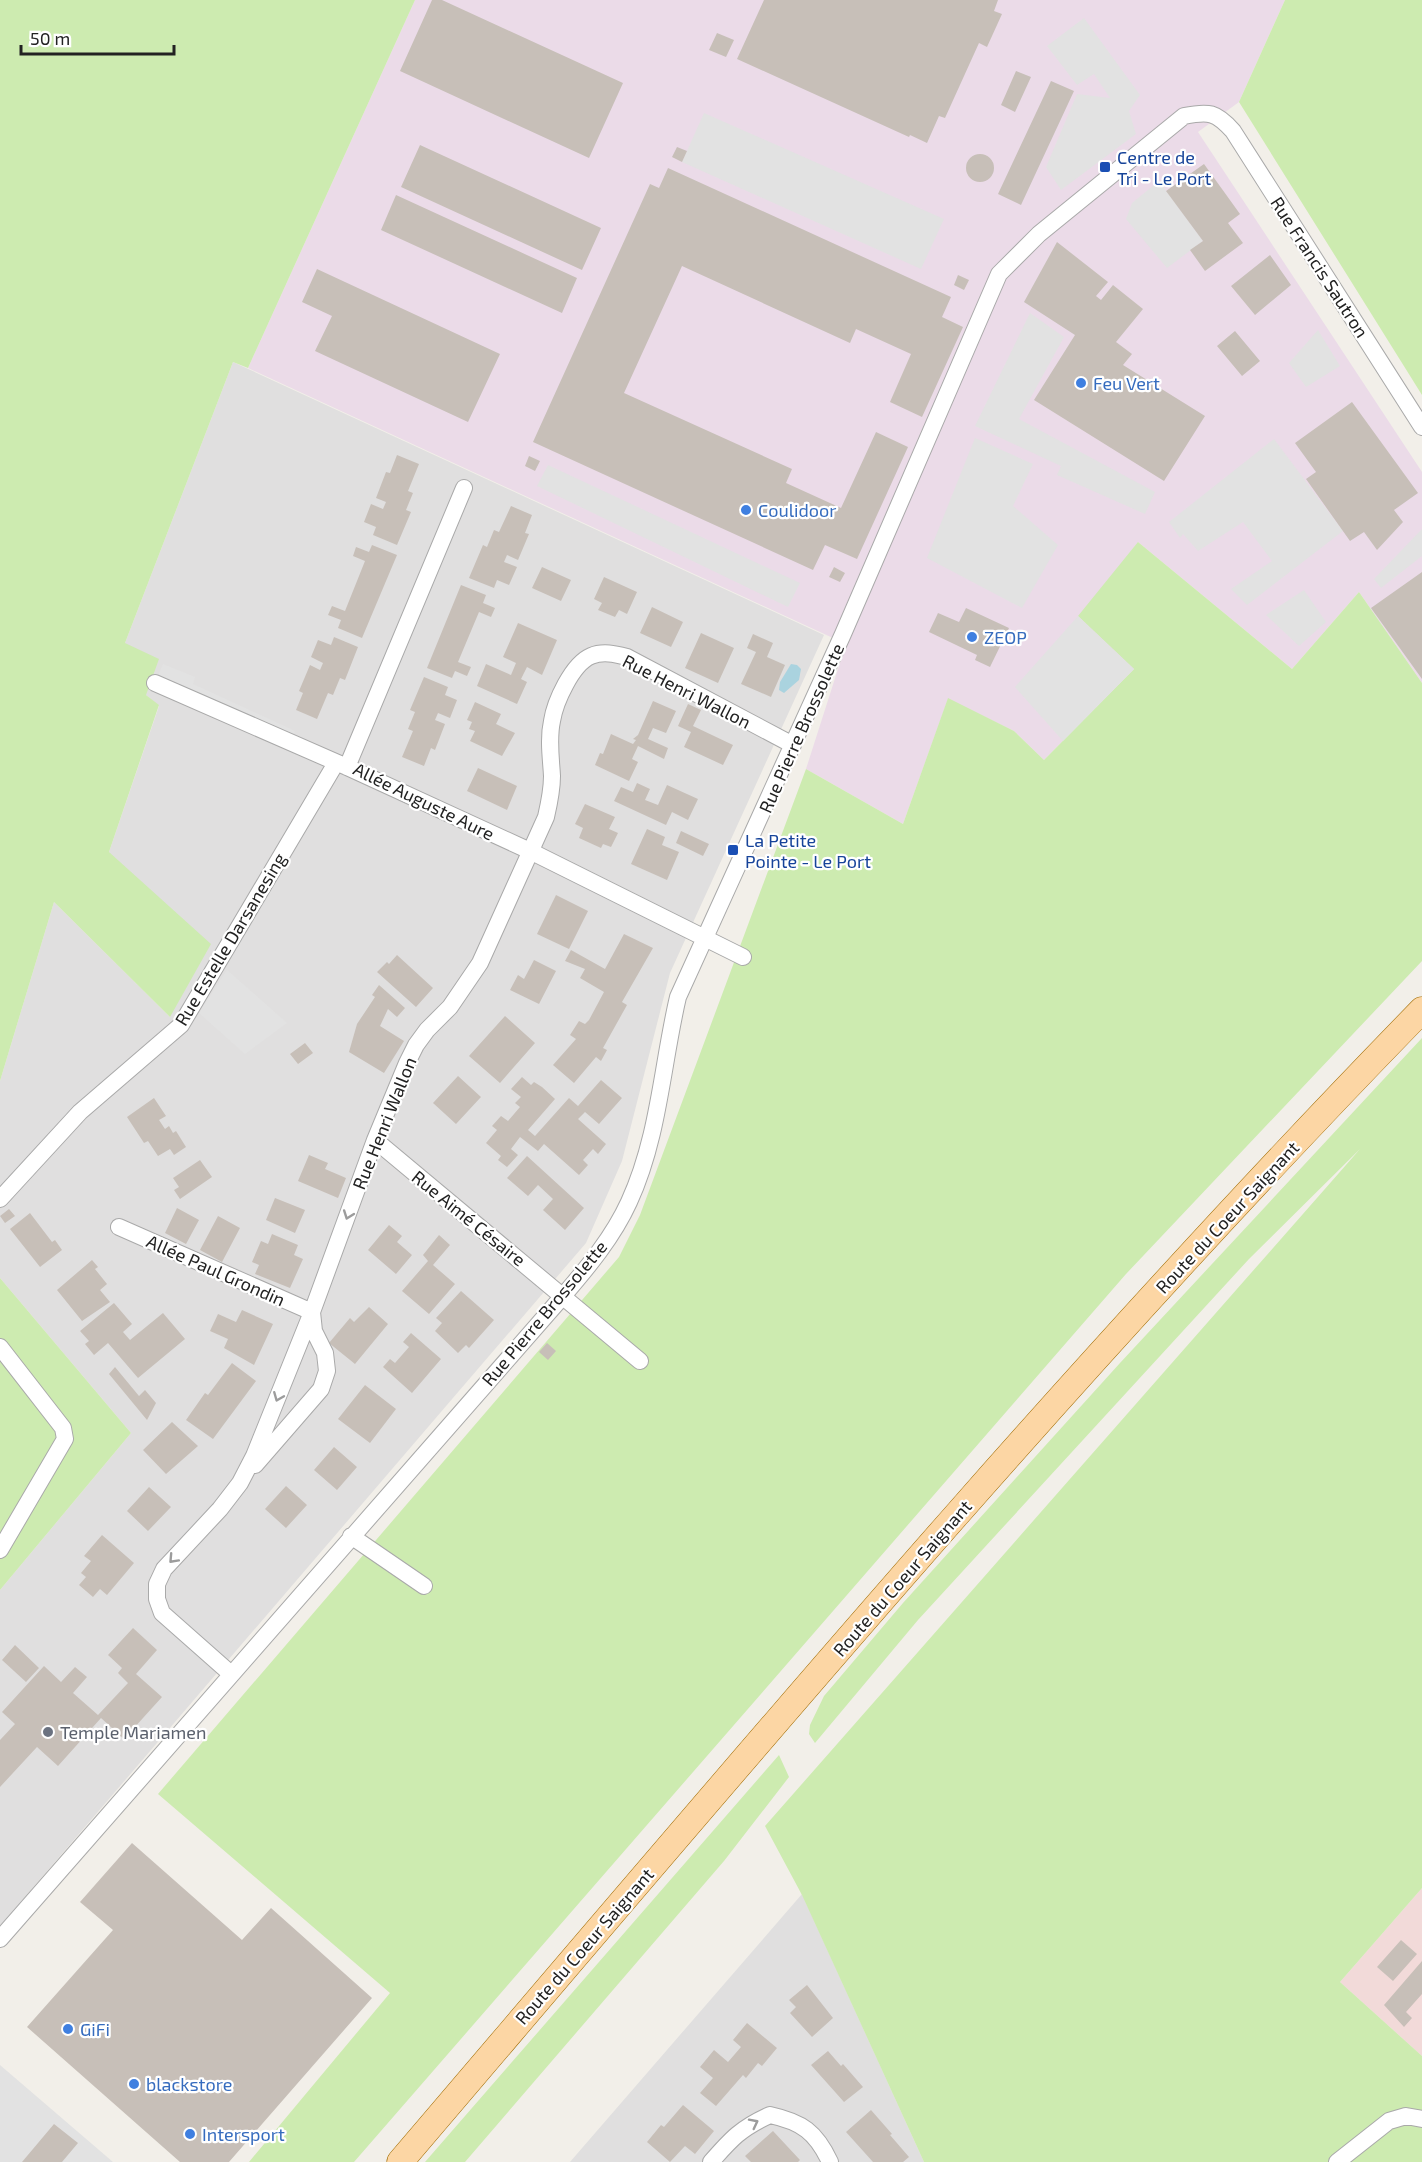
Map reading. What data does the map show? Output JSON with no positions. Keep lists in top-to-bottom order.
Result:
{
  "streets": {
    "main road": ["Route du Coeur Saignant"],
    "street": [
      "Rue Francis Sautron",
      "Rue Henri Wallon",
      "Rue Pierre Brossolette",
      "Allée Auguste Aure",
      "Rue Estelle Darsanesing",
      "Rue Aimé Césaire",
      "Allée Paul Grondin"
    ]
  },
  "crossings": [
    ["Rue Francis Sautron", "Rue Pierre Brossolette"],
    ["Rue Henri Wallon", "Rue Pierre Brossolette"],
    ["Rue Henri Wallon", "Allée Auguste Aure"],
    ["Rue Henri Wallon", "Rue Aimé Césaire"],
    ["Rue Henri Wallon", "Allée Paul Grondin"],
    ["Rue Pierre Brossolette", "Allée Auguste Aure"],
    ["Rue Pierre Brossolette", "Rue Aimé Césaire"],
    ["Allée Auguste Aure", "Rue Estelle Darsanesing"]
  ],
  "one_way": ["Rue Henri Wallon"],
  "places": {
    "transit": ["Centre de Tri - Le Port", "La Petite Pointe - Le Port"],
    "other": [
      "Feu Vert",
      "Coulidoor",
      "ZEOP",
      "Temple Mariamen",
      "GiFi",
      "blackstore",
      "Intersport"
    ]
  },
  "scale_bar": "50 m"
}
